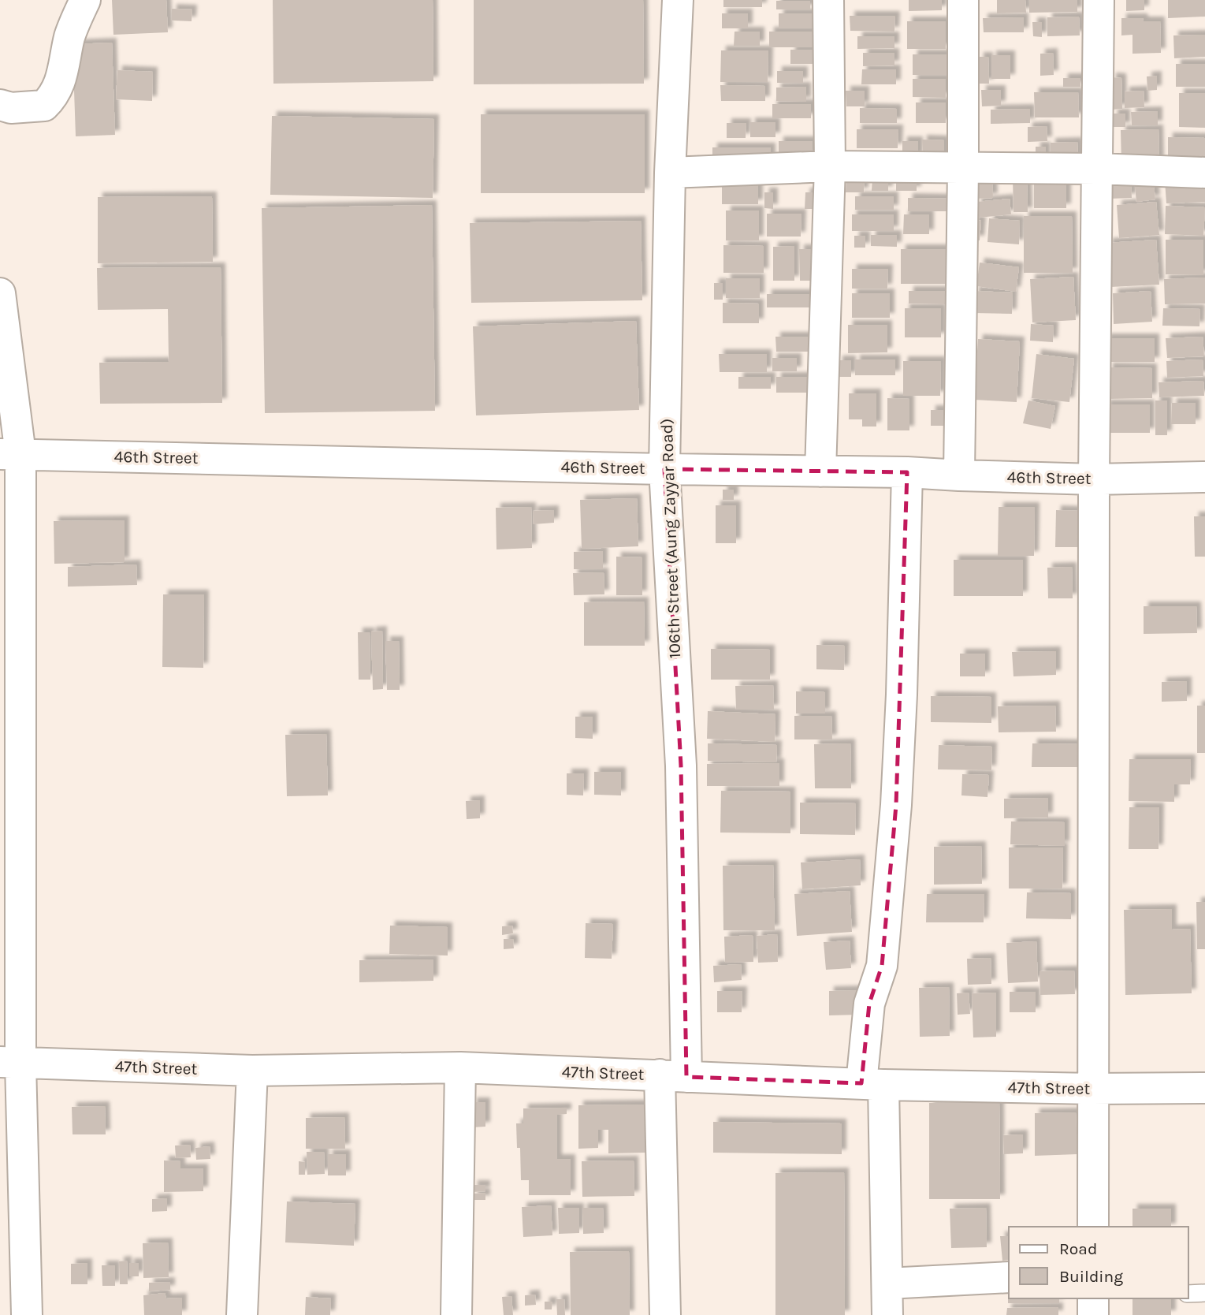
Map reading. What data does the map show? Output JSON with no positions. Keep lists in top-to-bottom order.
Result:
{
  "streets": {
    "street": ["46th Street", "106th Street (Aung Zayyar Road)", "47th Street"]
  },
  "crossings": [
    ["46th Street", "106th Street (Aung Zayyar Road)"],
    ["106th Street (Aung Zayyar Road)", "47th Street"]
  ],
  "legend": ["Road", "Building"]
}
